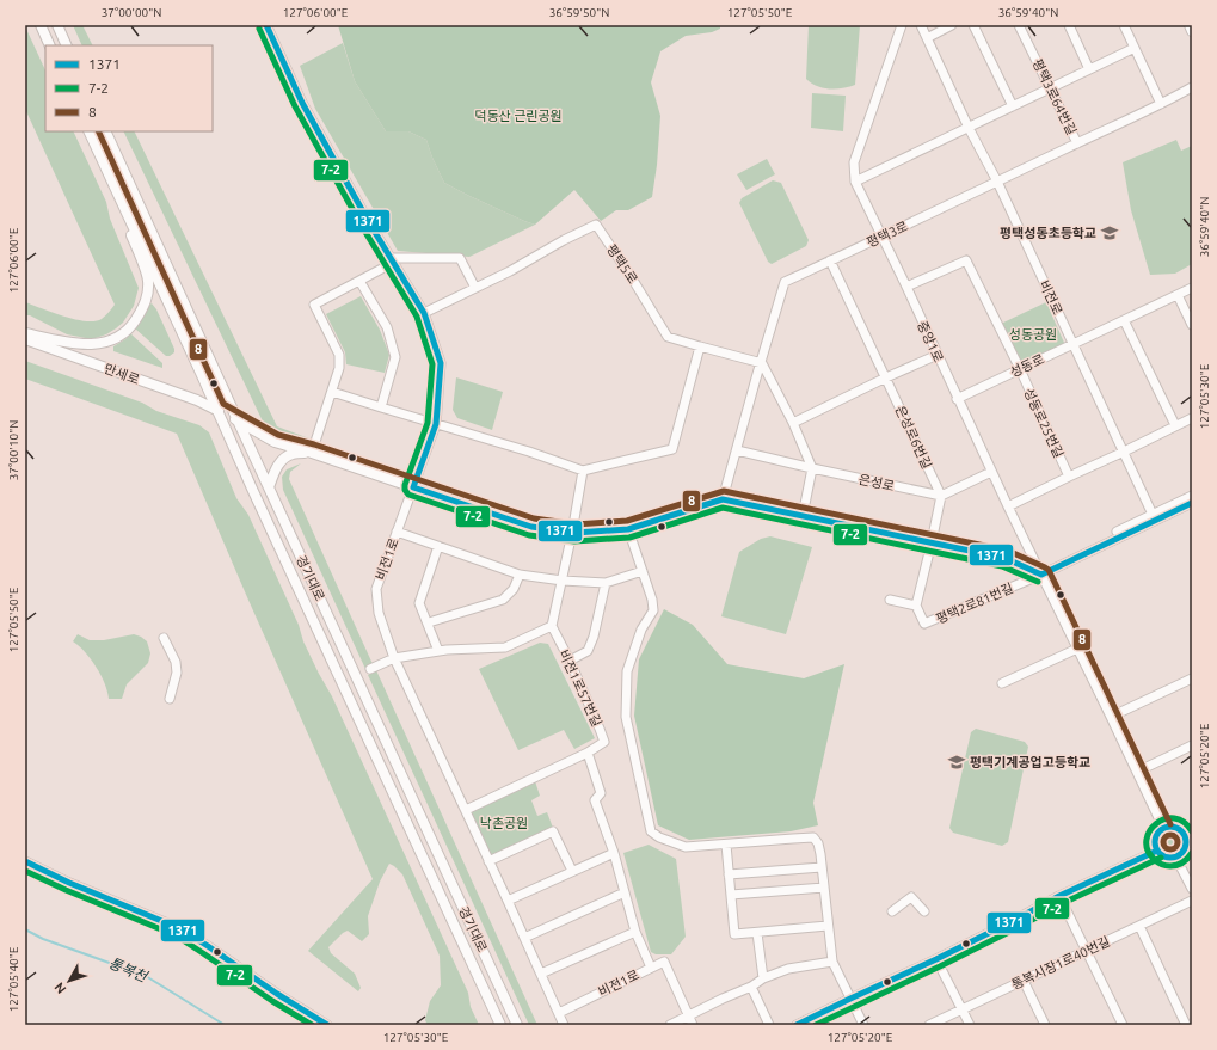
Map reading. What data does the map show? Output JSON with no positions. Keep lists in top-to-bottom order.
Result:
{
  "streets": {
    "main road": ["만세로", "경기대로"],
    "street": [
      "평택3로64번길",
      "평택3로",
      "평택5로",
      "비전로",
      "중앙1로",
      "성동로",
      "성동로25번길",
      "은성로6번길",
      "은성로",
      "비전1로",
      "평택2로81번길",
      "비전1로57번길",
      "통복시장1로40번길"
    ]
  },
  "crossings": [
    ["평택3로64번길", "평택3로"],
    ["평택3로", "평택5로"],
    ["평택3로", "비전로"],
    ["평택3로", "중앙1로"],
    ["평택3로", "은성로6번길"],
    ["평택3로", "은성로"],
    ["비전로", "성동로"],
    ["중앙1로", "성동로"],
    ["중앙1로", "성동로25번길"],
    ["중앙1로", "평택2로81번길"],
    ["성동로", "성동로25번길"],
    ["만세로", "비전1로"],
    ["만세로", "경기대로"],
    ["은성로6번길", "은성로"]
  ],
  "water": ["통복천"],
  "parks": ["덕동산 근린공원", "성동공원", "낙촌공원"],
  "places": {
    "school or university": ["평택성동초등학교", "평택기계공업고등학교"]
  },
  "lines": ["transit line 1371", "transit line 7-2", "transit line 8"],
  "legend": ["1371", "7-2", "8"],
  "north": "bottom left",
  "coordinates": [
    "37°00'00\"N",
    "127°06'00\"E",
    "36°59'50\"N",
    "127°05'50\"E",
    "36°59'40\"N",
    "127°05'30\"E",
    "37°00'10\"N",
    "127°05'20\"E",
    "127°05'40\"E"
  ]
}
